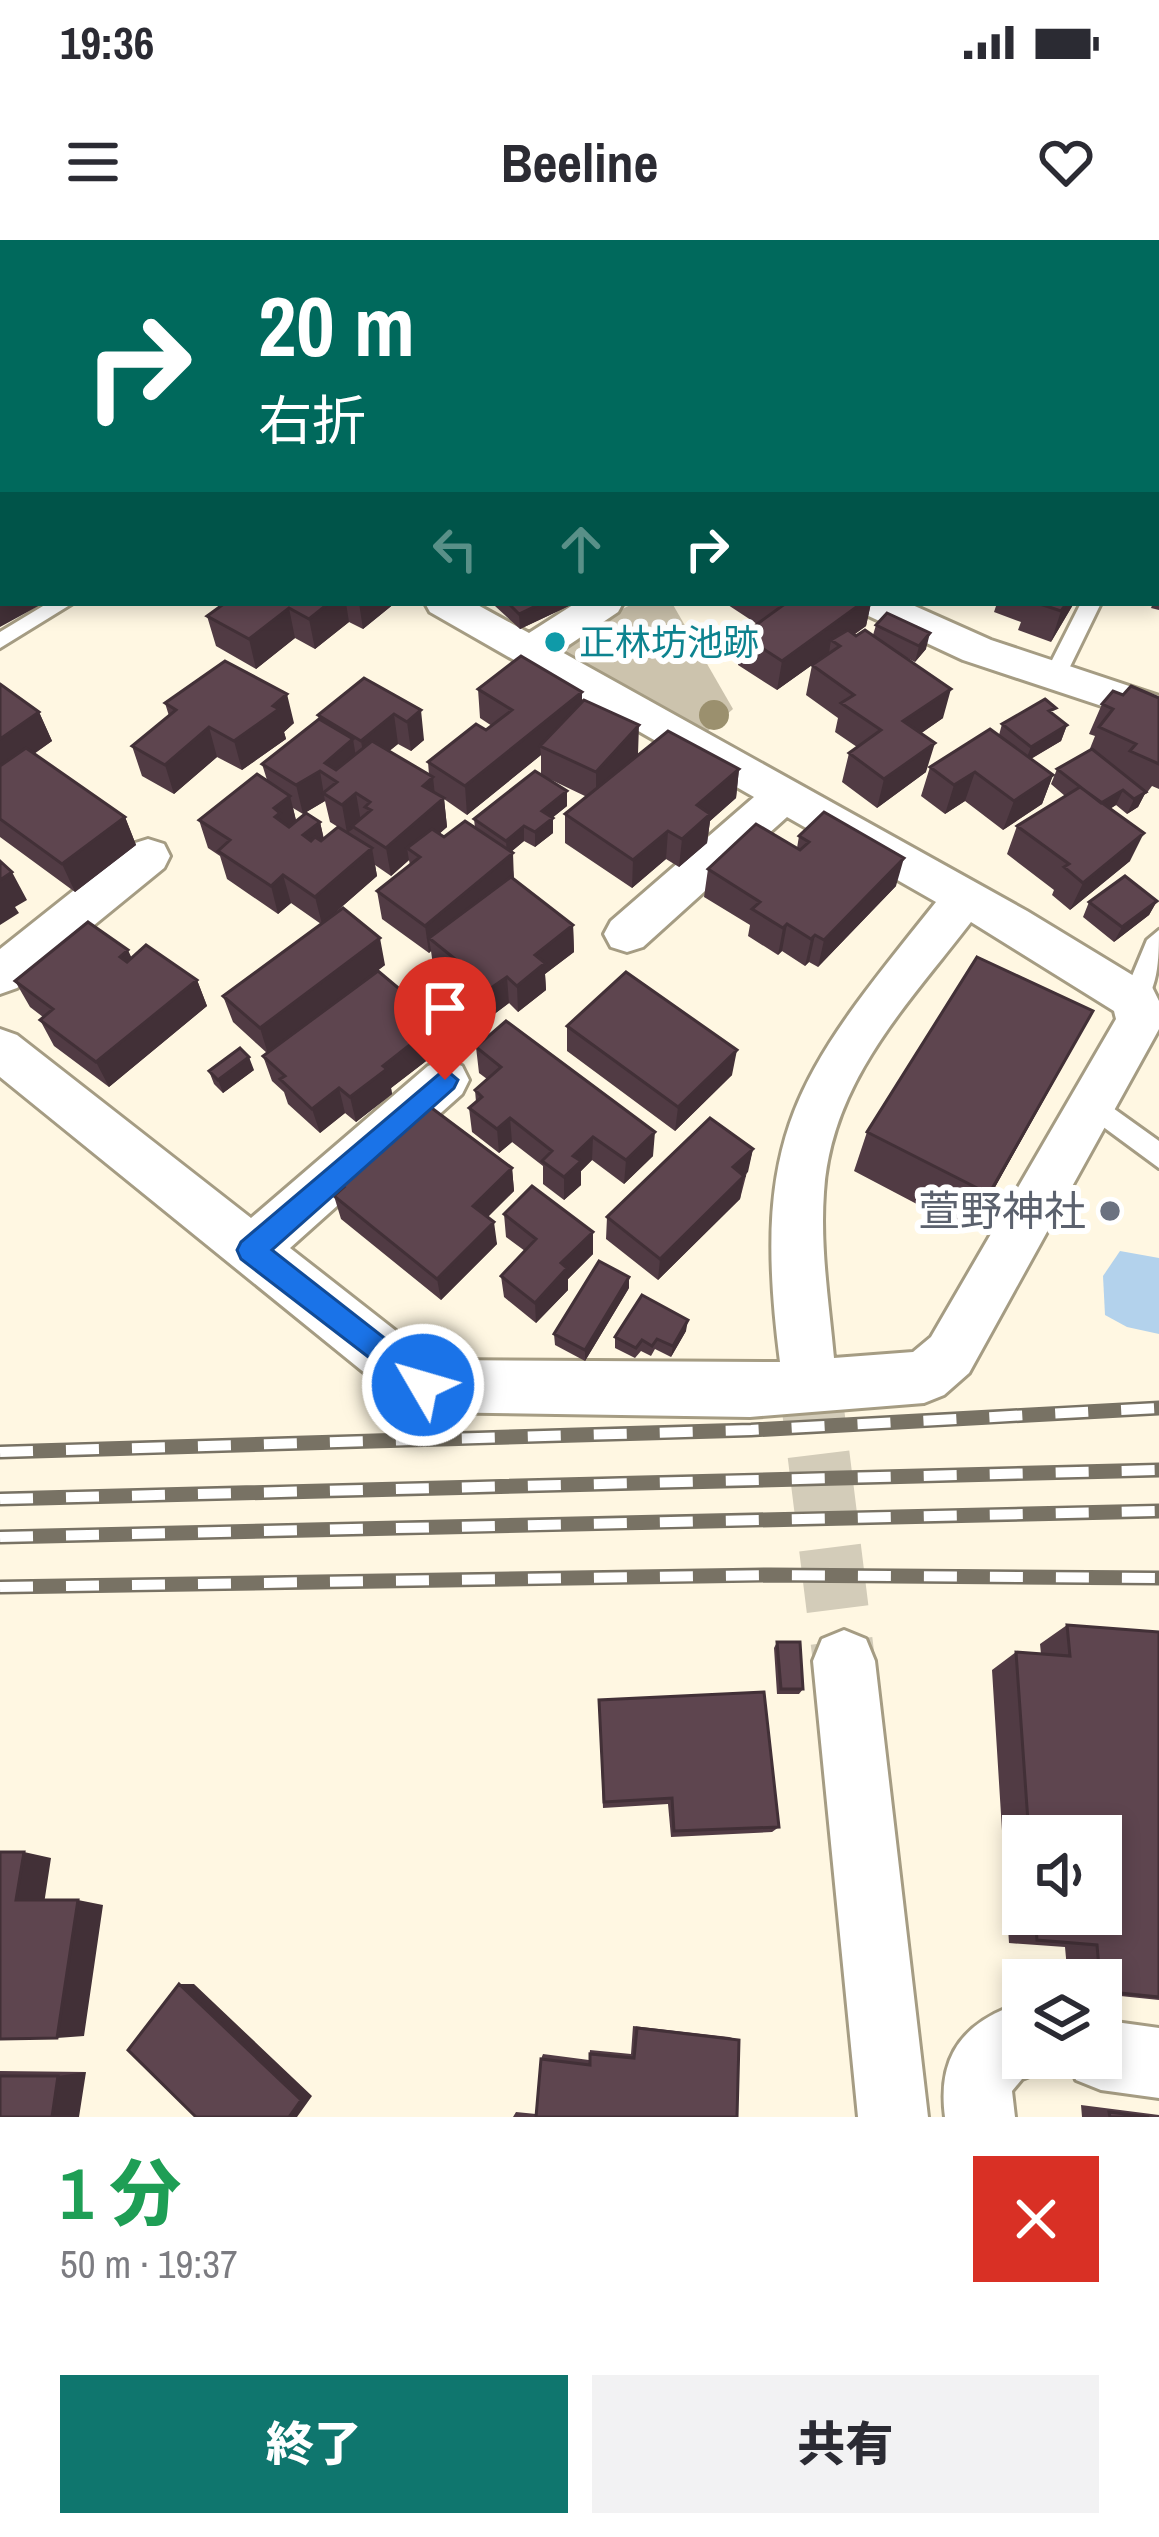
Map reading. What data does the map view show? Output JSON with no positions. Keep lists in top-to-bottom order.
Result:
{
  "places": ["正林坊池跡", "萱野神社"],
  "page": {
    "status": "19:36",
    "header": "Beeline",
    "turn": ["20 m", "右折"],
    "heading": ["1 分", "50 m · 19:37"],
    "buttons": ["終了", "共有"]
  }
}
